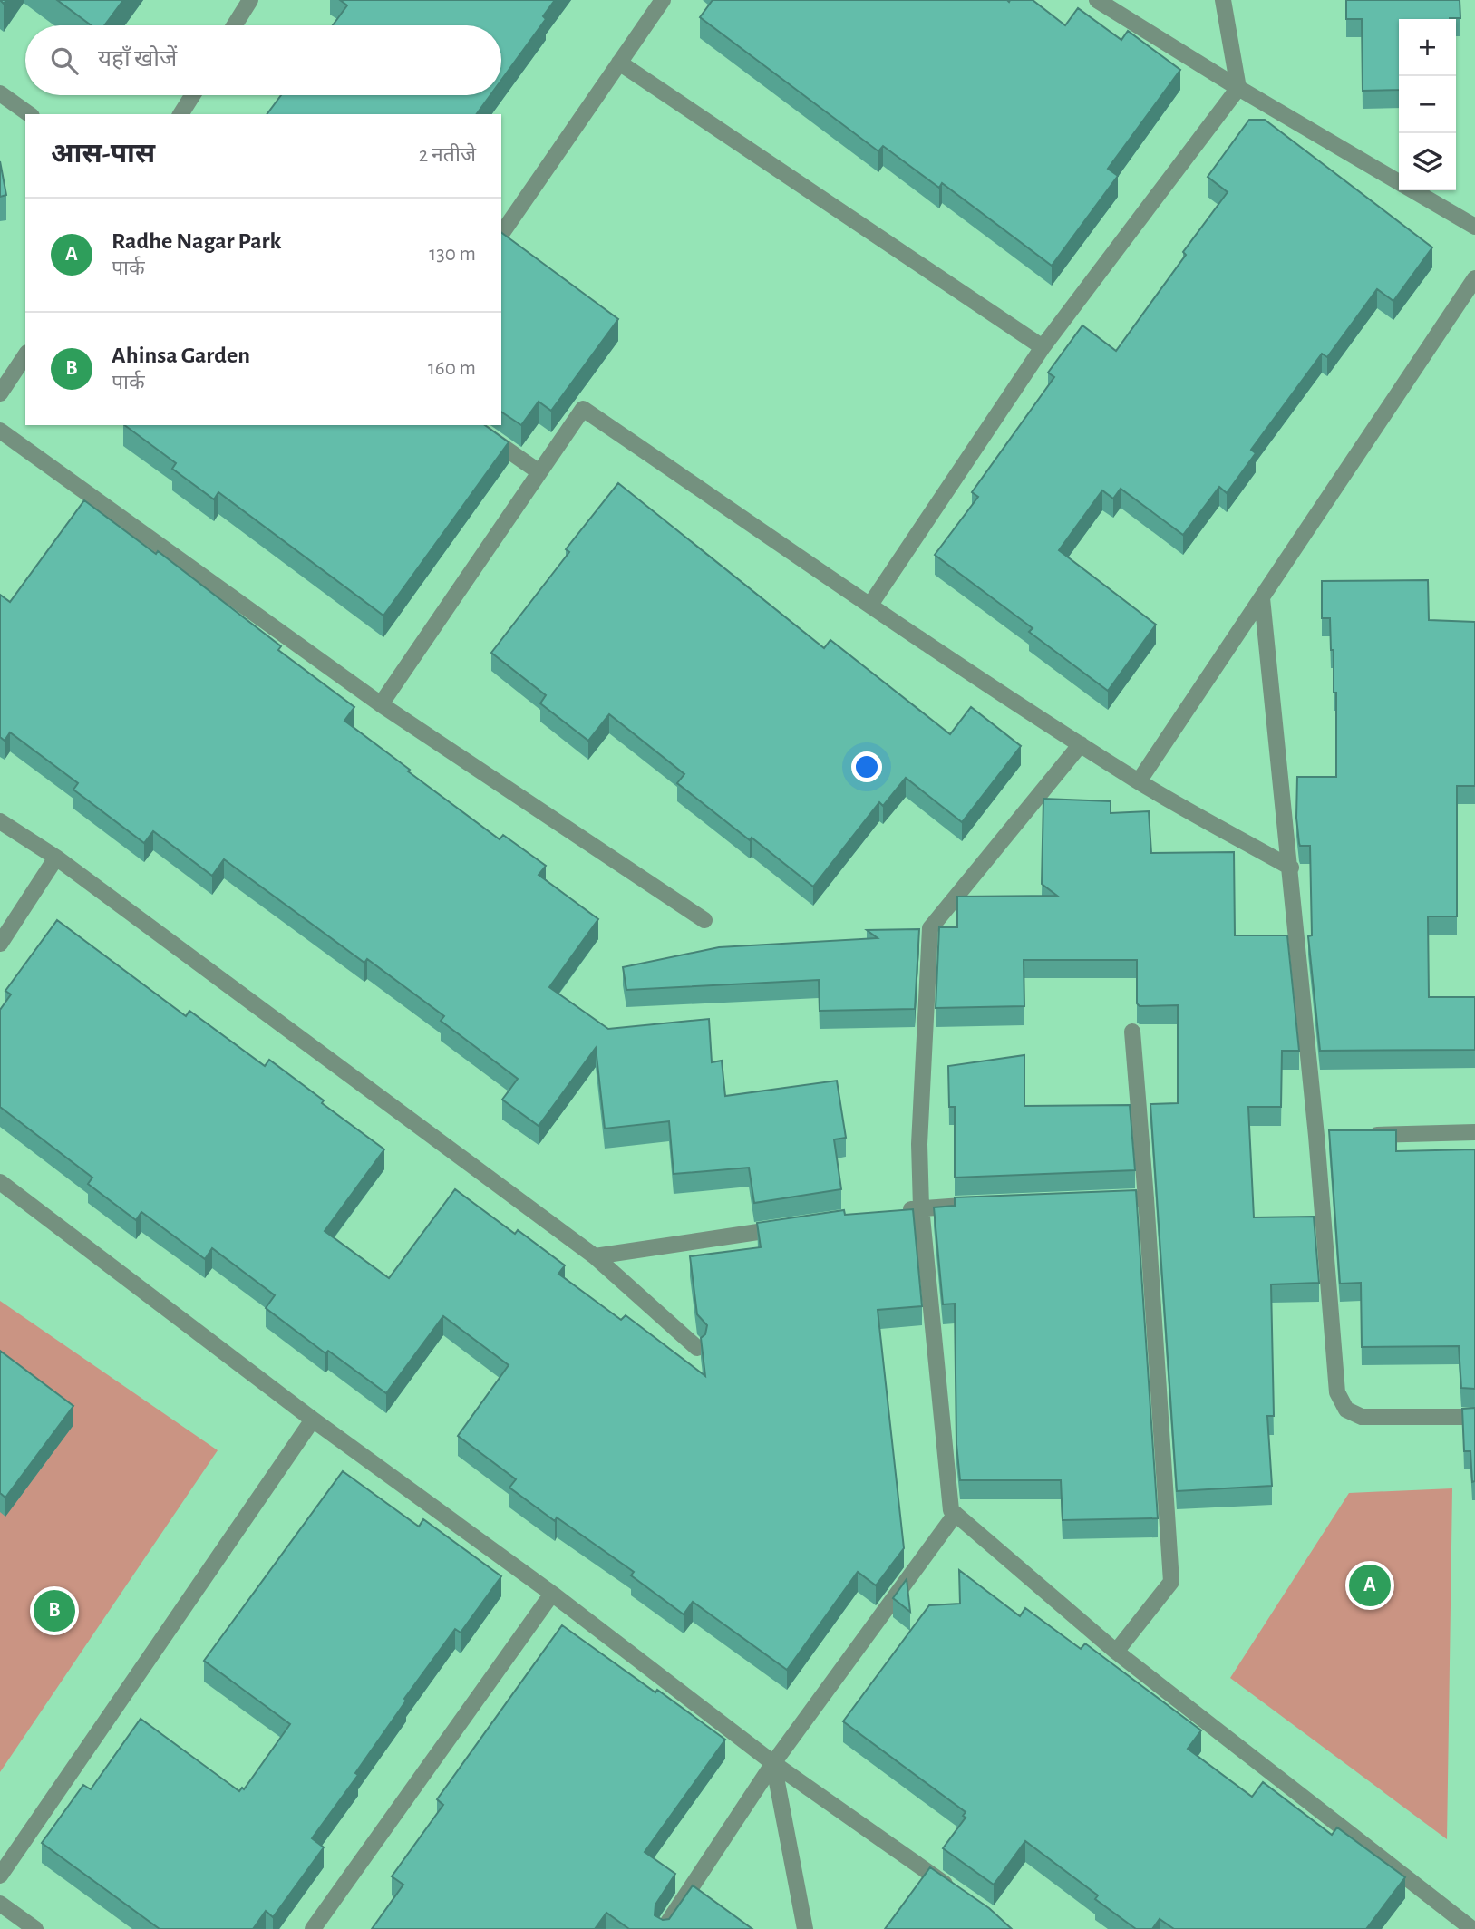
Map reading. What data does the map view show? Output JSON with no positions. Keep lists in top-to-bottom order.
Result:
{
  "page": {
    "map_buttons": ["+", "−"],
    "search": "यहाँ खोजें",
    "heading": ["आस-पास", "2 नतीजे"],
    "list": [
      {
        "mark": "A",
        "name": "Radhe Nagar Park",
        "note": "पार्क",
        "value": "130 m"
      },
      {
        "mark": "B",
        "name": "Ahinsa Garden",
        "note": "पार्क",
        "value": "160 m"
      }
    ],
    "pins": ["A", "B"]
  }
}
